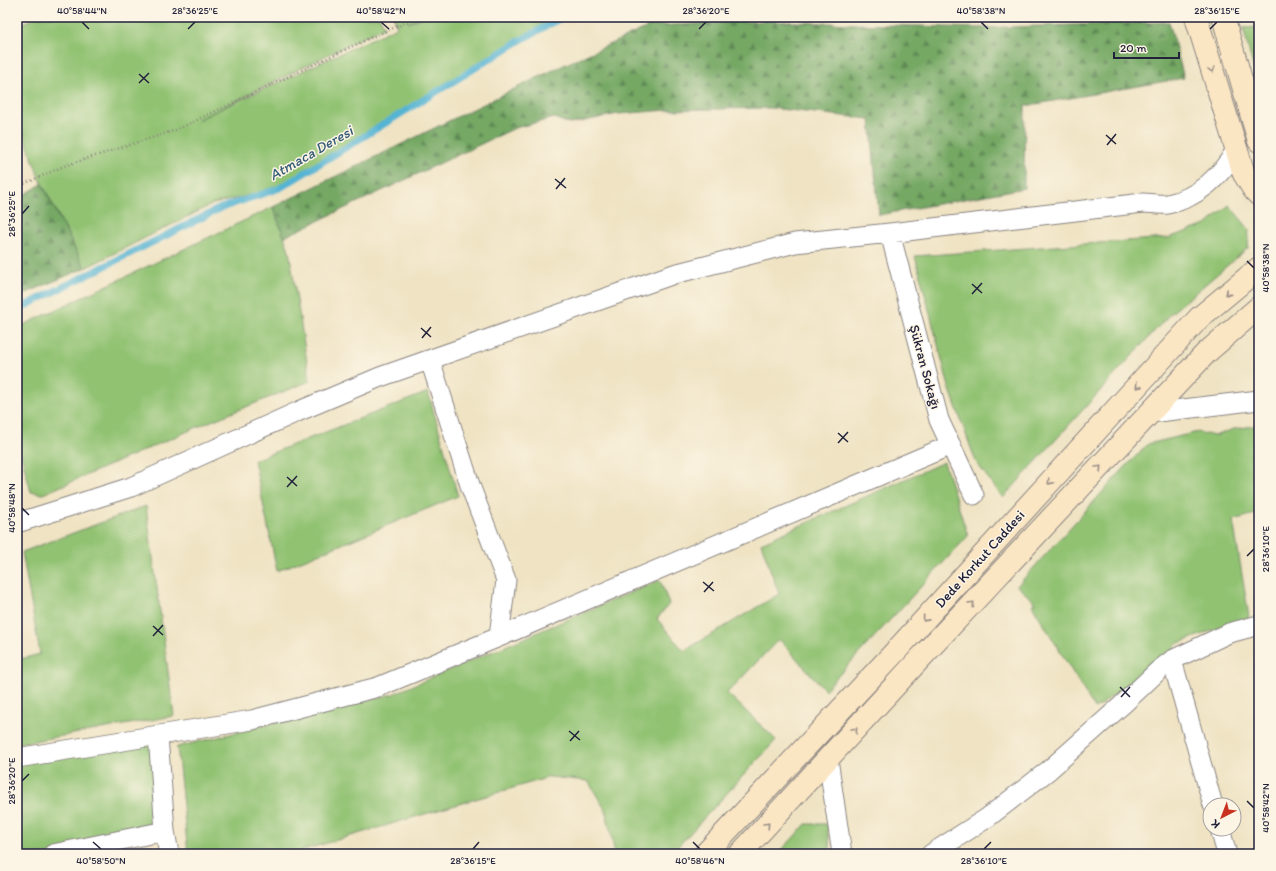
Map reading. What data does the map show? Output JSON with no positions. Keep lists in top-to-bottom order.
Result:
{
  "streets": {
    "street": ["Şükran Sokağı", "Dede Korkut Caddesi"]
  },
  "water": ["Atmaca Deresi"],
  "scale_bar": "20 m",
  "north": "bottom left",
  "coordinates": [
    "40°58'44\"N",
    "28°36'25\"E",
    "40°58'42\"N",
    "28°36'20\"E",
    "40°58'38\"N",
    "28°36'15\"E",
    "40°58'48\"N",
    "28°36'10\"E",
    "40°58'50\"N",
    "40°58'46\"N"
  ]
}
